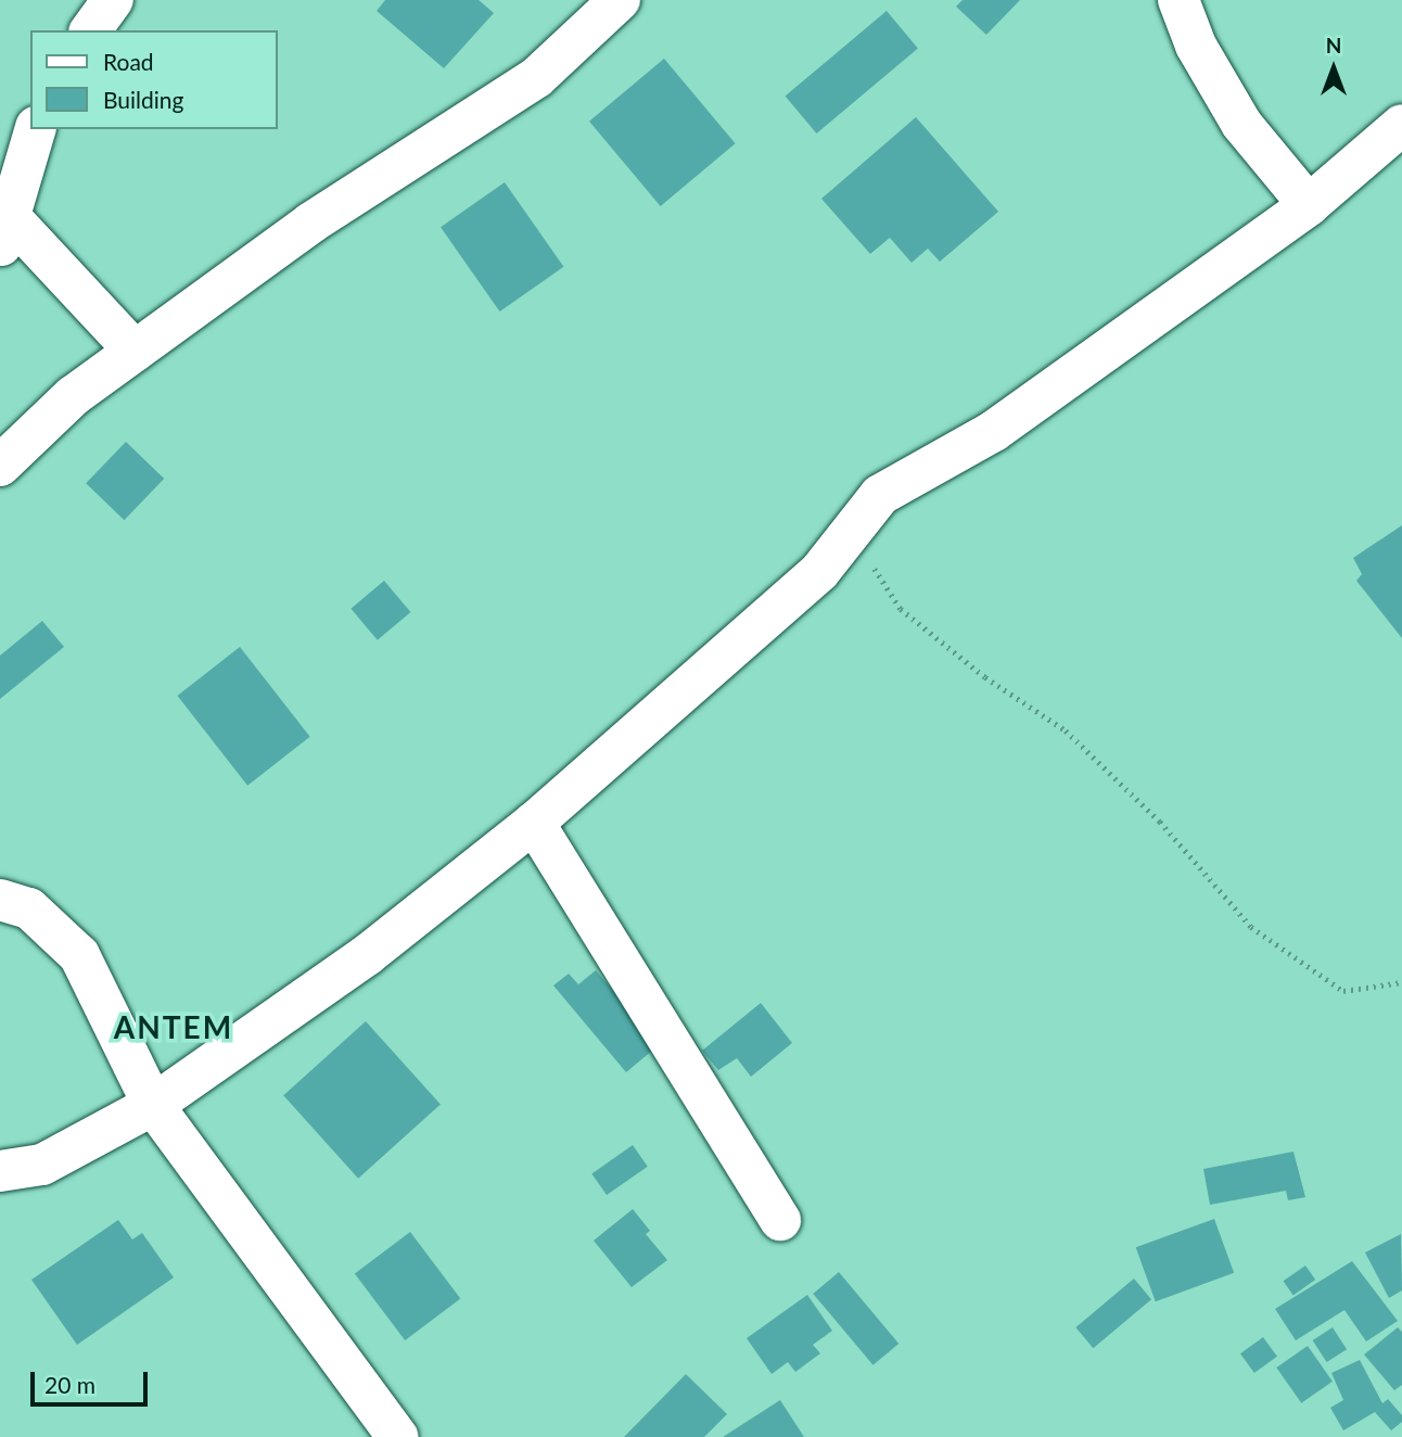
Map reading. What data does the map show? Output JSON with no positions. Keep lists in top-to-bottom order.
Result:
{
  "districts": ["ANTEM"],
  "legend": ["Road", "Building"],
  "scale_bar": "20 m",
  "north": "top"
}
